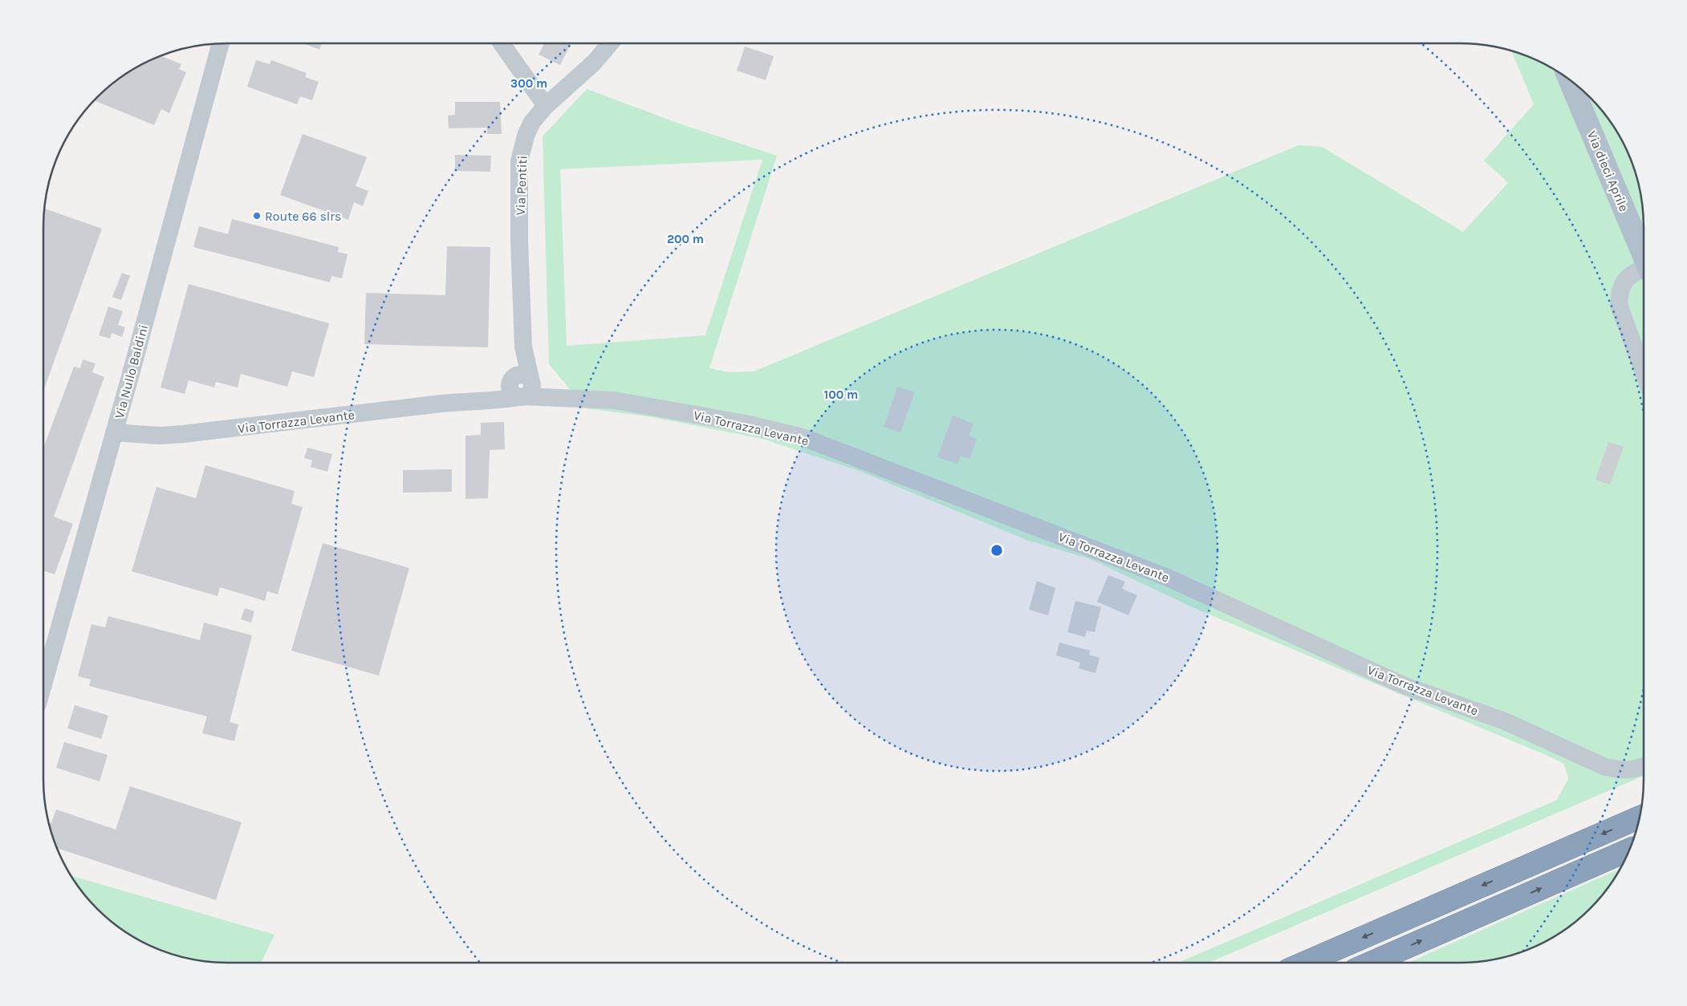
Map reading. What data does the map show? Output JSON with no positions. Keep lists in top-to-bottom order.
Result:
{
  "streets": {
    "main road": ["Via dieci Aprile"],
    "street": ["Via Pentiti", "Via Nullo Baldini", "Via Torrazza Levante"]
  },
  "crossings": [
    ["Via Pentiti", "Via Torrazza Levante"],
    ["Via Nullo Baldini", "Via Torrazza Levante"]
  ],
  "places": ["Route 66 slrs"],
  "rings": ["300 m", "200 m", "100 m"]
}
